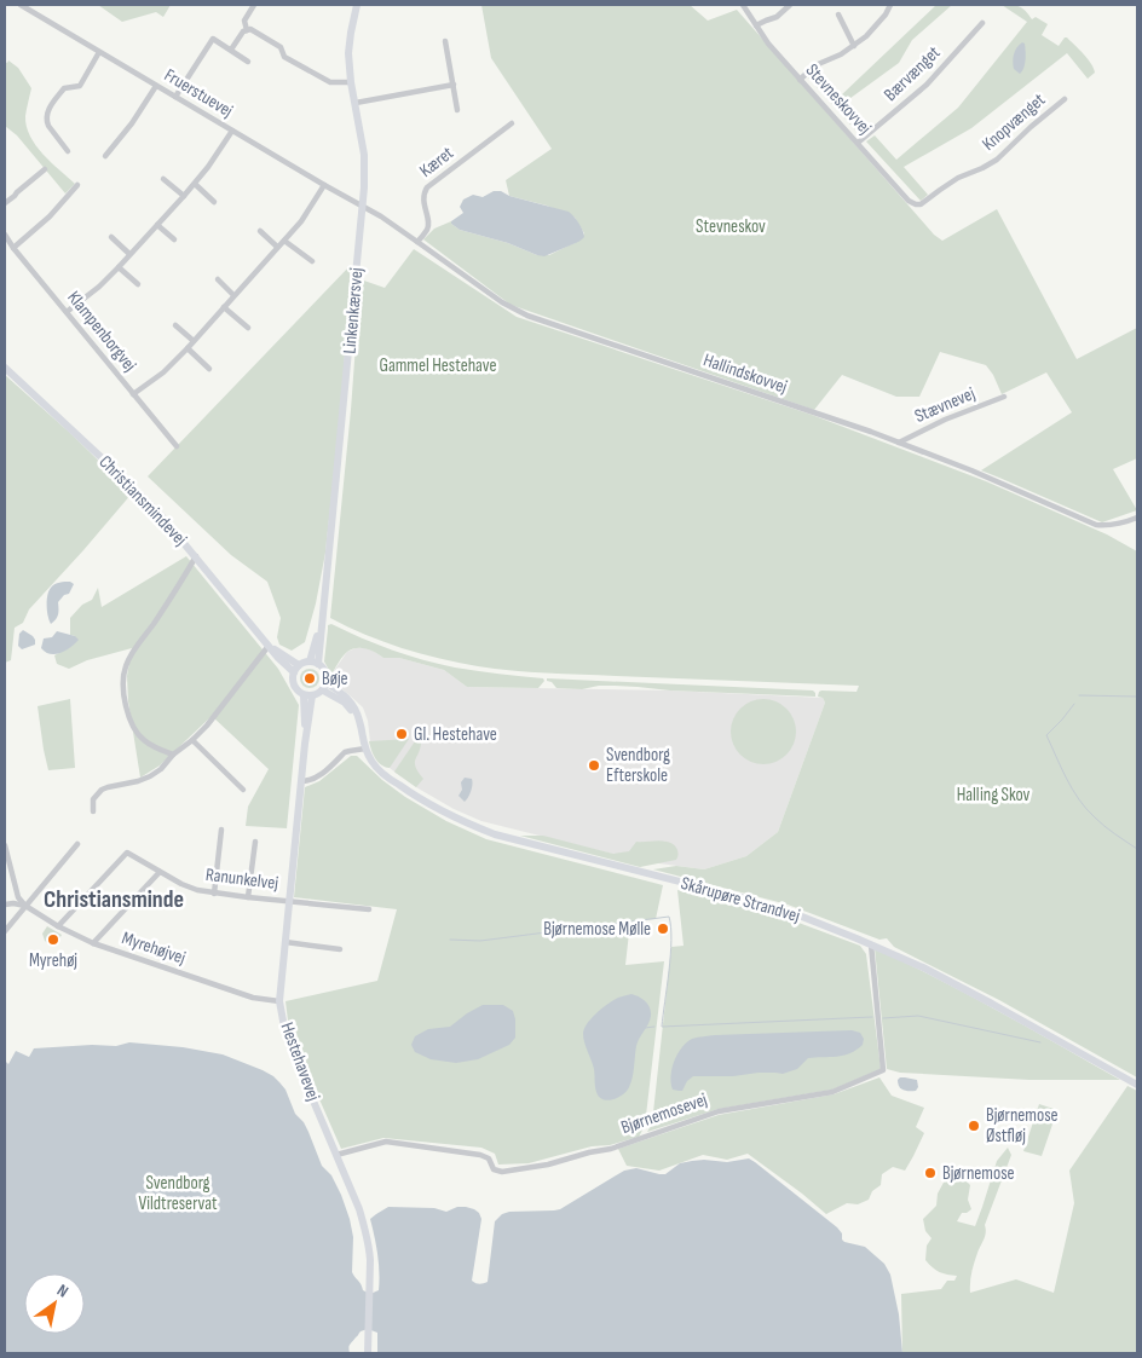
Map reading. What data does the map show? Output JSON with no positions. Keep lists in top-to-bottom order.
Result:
{
  "streets": {
    "street": [
      "Bærvænget",
      "Fruerstuevej",
      "Stevneskovvej",
      "Knopvænget",
      "Kæret",
      "Linkenkærsvej",
      "Klampenborgvej",
      "Hallindskovvej",
      "Stævnevej",
      "Christiansmindevej",
      "Ranunkelvej",
      "Skårupøre Strandvej",
      "Myrehøjvej",
      "Hestehavevej",
      "Bjørnemosevej"
    ]
  },
  "crossings": [
    ["Bærvænget", "Stevneskovvej"],
    ["Fruerstuevej", "Linkenkærsvej"],
    ["Fruerstuevej", "Hallindskovvej"],
    ["Stevneskovvej", "Knopvænget"],
    ["Kæret", "Hallindskovvej"],
    ["Linkenkærsvej", "Hallindskovvej"],
    ["Linkenkærsvej", "Christiansmindevej"],
    ["Linkenkærsvej", "Skårupøre Strandvej"],
    ["Linkenkærsvej", "Hestehavevej"],
    ["Hallindskovvej", "Stævnevej"],
    ["Christiansmindevej", "Skårupøre Strandvej"],
    ["Christiansmindevej", "Hestehavevej"],
    ["Ranunkelvej", "Myrehøjvej"],
    ["Ranunkelvej", "Hestehavevej"],
    ["Skårupøre Strandvej", "Hestehavevej"],
    ["Skårupøre Strandvej", "Bjørnemosevej"],
    ["Myrehøjvej", "Hestehavevej"],
    ["Hestehavevej", "Bjørnemosevej"]
  ],
  "districts": ["Christiansminde"],
  "parks": [
    "Stevneskov",
    "Gammel Hestehave",
    "Halling Skov",
    "Svendborg Vildtreservat"
  ],
  "places": [
    "Bøje",
    "Gl. Hestehave",
    "Svendborg Efterskole",
    "Bjørnemose Mølle",
    "Myrehøj",
    "Bjørnemose Østfløj",
    "Bjørnemose"
  ],
  "north": "top right"
}
